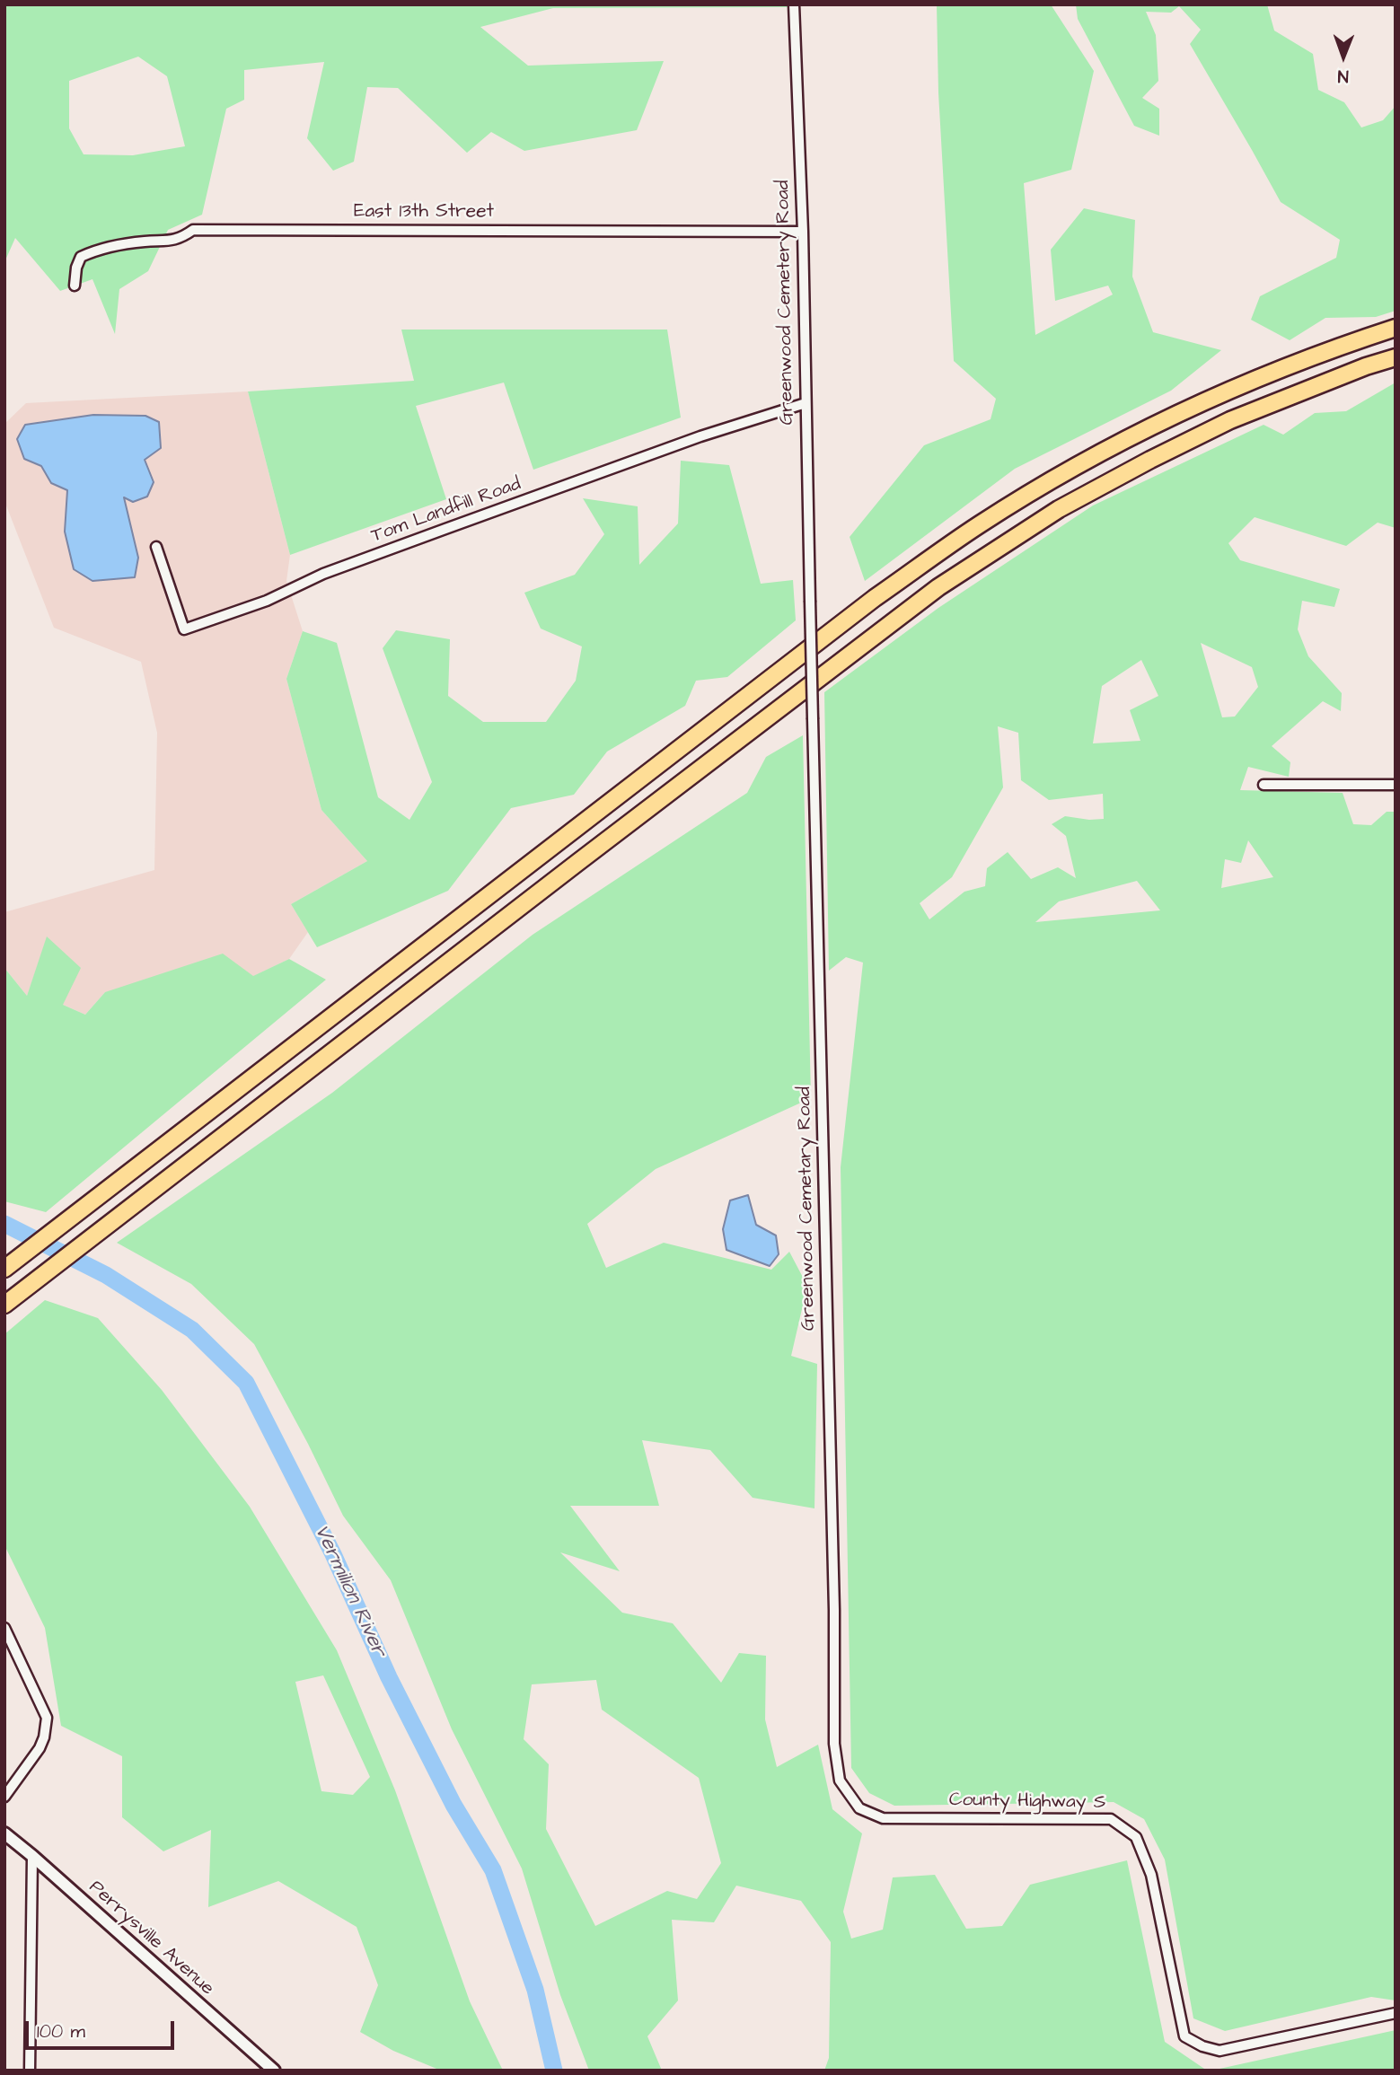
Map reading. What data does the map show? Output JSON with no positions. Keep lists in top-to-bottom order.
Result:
{
  "streets": {
    "street": [
      "East 13th Street",
      "Greenwood Cemetery Road",
      "Tom Landfill Road",
      "Greenwood Cemetary Road",
      "County Highway S",
      "Perrysville Avenue"
    ]
  },
  "crossings": [
    ["East 13th Street", "Greenwood Cemetery Road"],
    ["Greenwood Cemetery Road", "Tom Landfill Road"],
    ["Greenwood Cemetery Road", "Greenwood Cemetary Road"],
    ["Greenwood Cemetary Road", "County Highway S"]
  ],
  "water": ["Vermilion River"],
  "scale_bar": "100 m",
  "north": "bottom"
}
